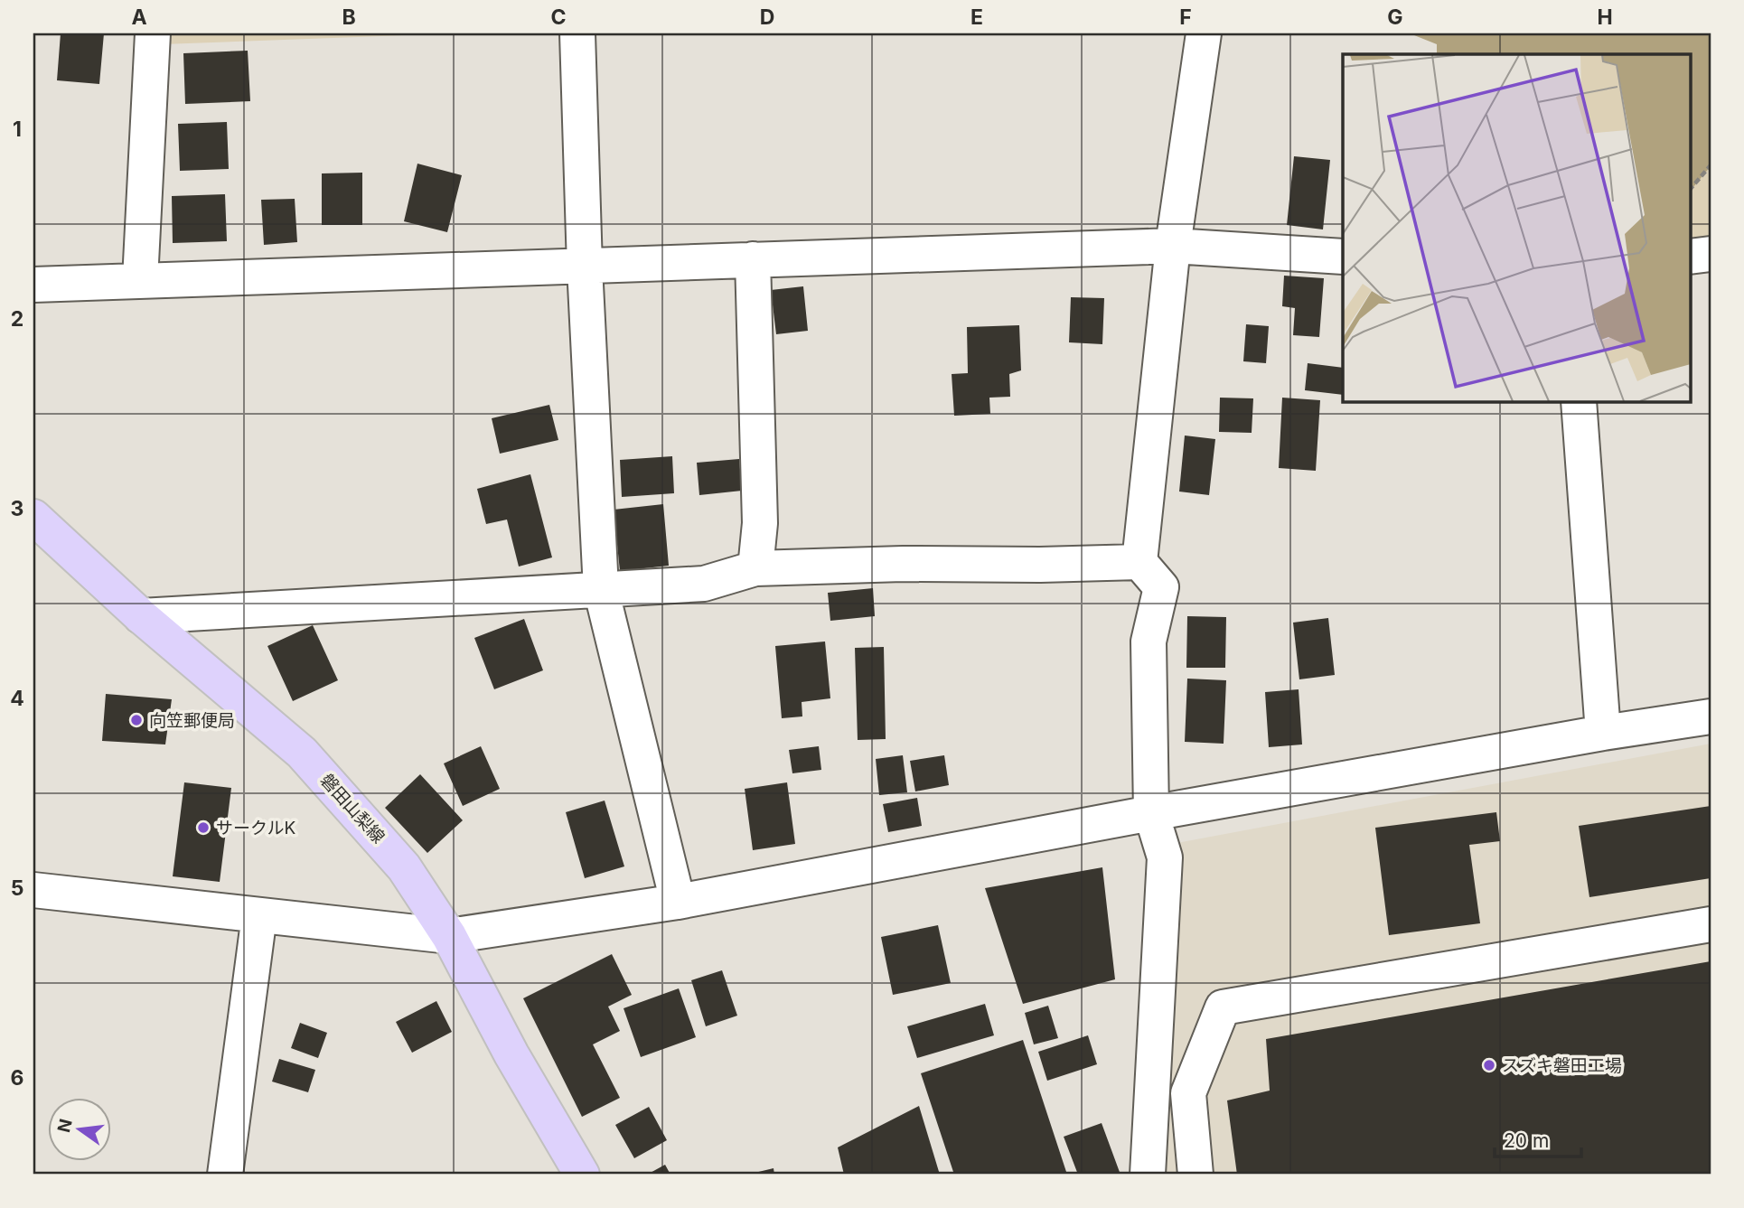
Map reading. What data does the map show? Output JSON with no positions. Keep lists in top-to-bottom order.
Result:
{
  "streets": {
    "main road": ["磐田山梨線"]
  },
  "places": ["向笠郵便局", "サークルK", "スズキ磐田工場"],
  "scale_bar": "20 m",
  "north": "left",
  "grid": {
    "columns": [
      "A",
      "B",
      "C",
      "D",
      "E",
      "F",
      "G",
      "H"
    ],
    "rows": [
      "1",
      "2",
      "3",
      "4",
      "5",
      "6"
    ]
  }
}
